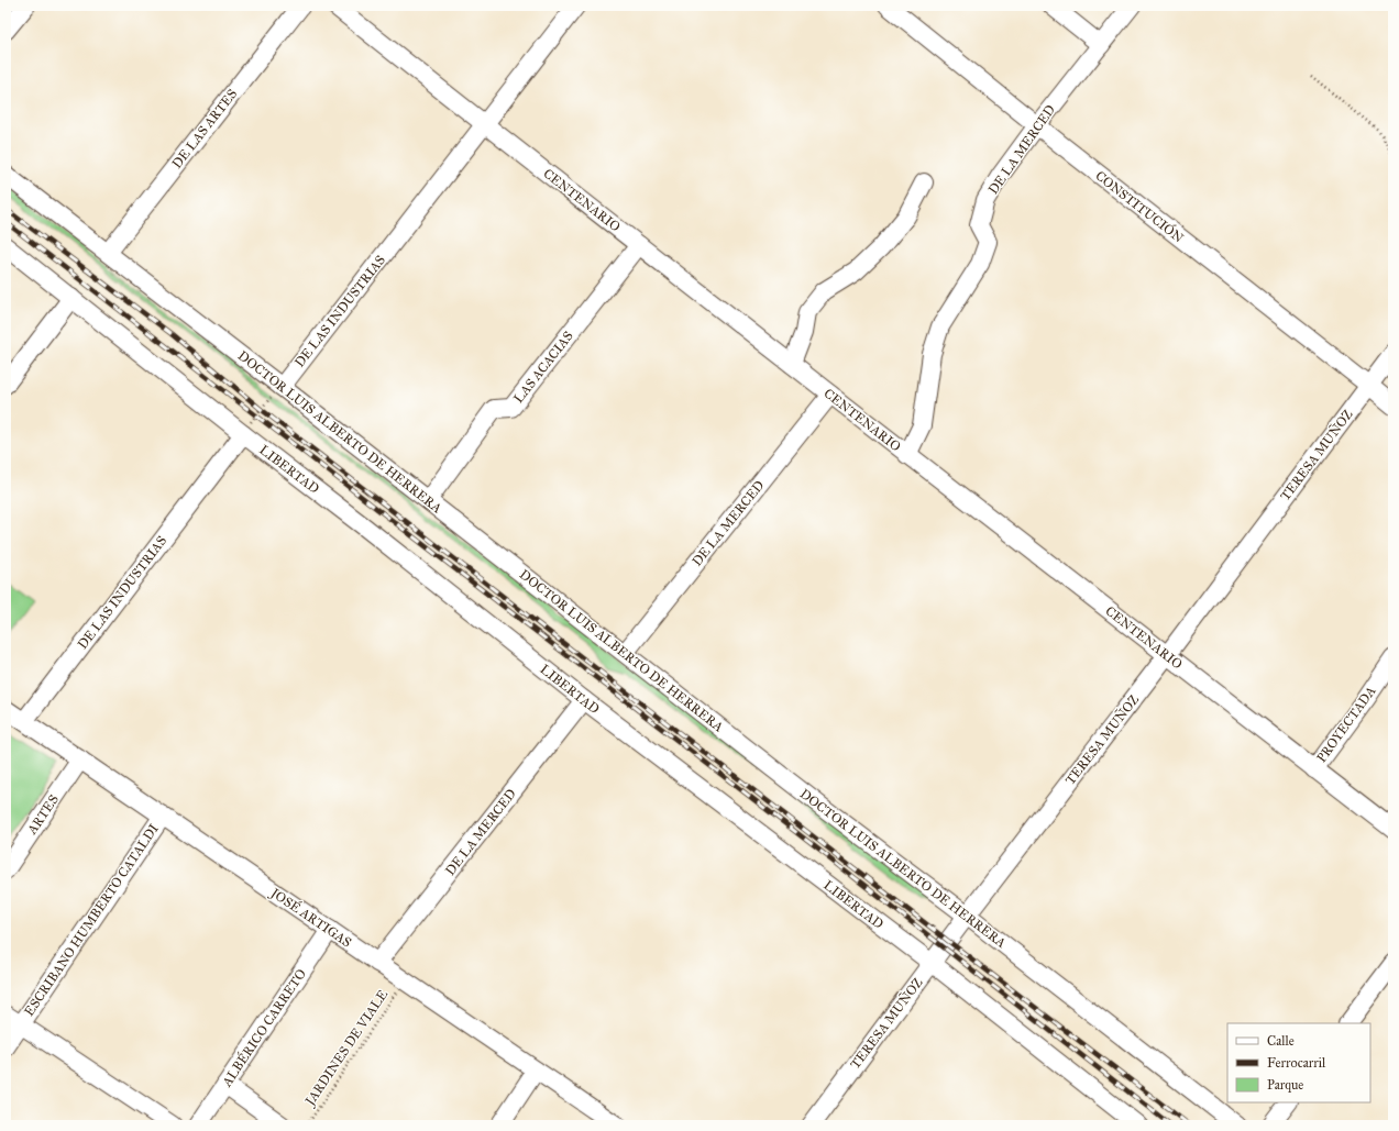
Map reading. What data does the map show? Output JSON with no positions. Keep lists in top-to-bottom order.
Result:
{
  "streets": {
    "street": [
      "DE LAS ARTES",
      "DE LA MERCED",
      "CENTENARIO",
      "CONSTITUCIÓN",
      "DE LAS INDUSTRIAS",
      "LAS ACACIAS",
      "DOCTOR LUIS ALBERTO DE HERRERA",
      "TERESA MUÑOZ",
      "LIBERTAD",
      "PROYECTADA",
      "ARTES",
      "JOSÉ ARTIGAS",
      "ESCRIBANO HUMBERTO CATALDI",
      "ALBÉRICO CARRETO"
    ],
    "path": ["JARDINES DE VIALE"]
  },
  "crossings": [
    ["DE LAS ARTES", "DOCTOR LUIS ALBERTO DE HERRERA"],
    ["DE LA MERCED", "CENTENARIO"],
    ["DE LA MERCED", "CONSTITUCIÓN"],
    ["DE LA MERCED", "DOCTOR LUIS ALBERTO DE HERRERA"],
    ["DE LA MERCED", "LIBERTAD"],
    ["DE LA MERCED", "JOSÉ ARTIGAS"],
    ["CENTENARIO", "DE LAS INDUSTRIAS"],
    ["CENTENARIO", "LAS ACACIAS"],
    ["CENTENARIO", "TERESA MUÑOZ"],
    ["CENTENARIO", "PROYECTADA"],
    ["CONSTITUCIÓN", "TERESA MUÑOZ"],
    ["DE LAS INDUSTRIAS", "DOCTOR LUIS ALBERTO DE HERRERA"],
    ["DE LAS INDUSTRIAS", "LIBERTAD"],
    ["DE LAS INDUSTRIAS", "JOSÉ ARTIGAS"],
    ["LAS ACACIAS", "DOCTOR LUIS ALBERTO DE HERRERA"],
    ["DOCTOR LUIS ALBERTO DE HERRERA", "TERESA MUÑOZ"],
    ["TERESA MUÑOZ", "LIBERTAD"],
    ["ARTES", "JOSÉ ARTIGAS"],
    ["JOSÉ ARTIGAS", "ESCRIBANO HUMBERTO CATALDI"],
    ["JOSÉ ARTIGAS", "ALBÉRICO CARRETO"],
    ["JOSÉ ARTIGAS", "JARDINES DE VIALE"]
  ],
  "legend": ["Calle", "Ferrocarril", "Parque"]
}
